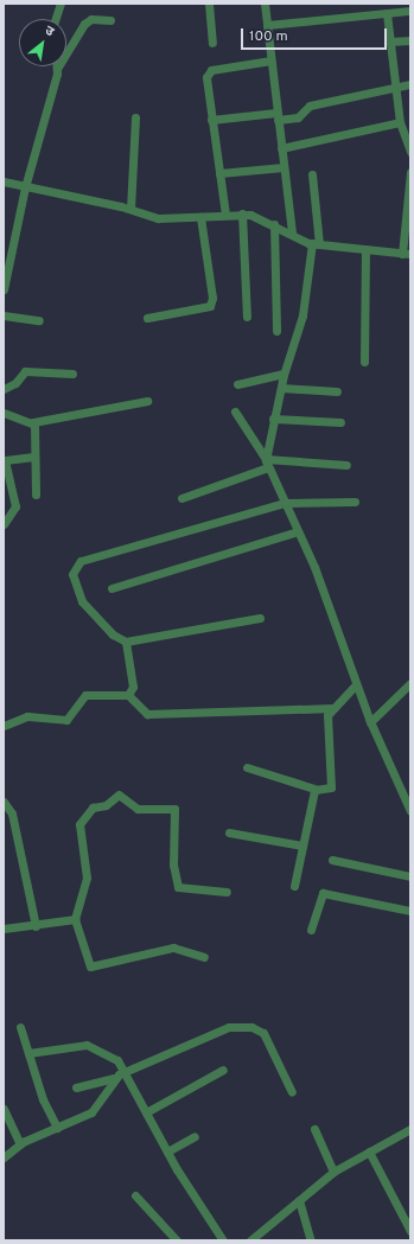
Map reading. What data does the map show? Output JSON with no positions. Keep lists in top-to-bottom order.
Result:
{
  "scale_bar": "100 m",
  "north": "top right"
}
